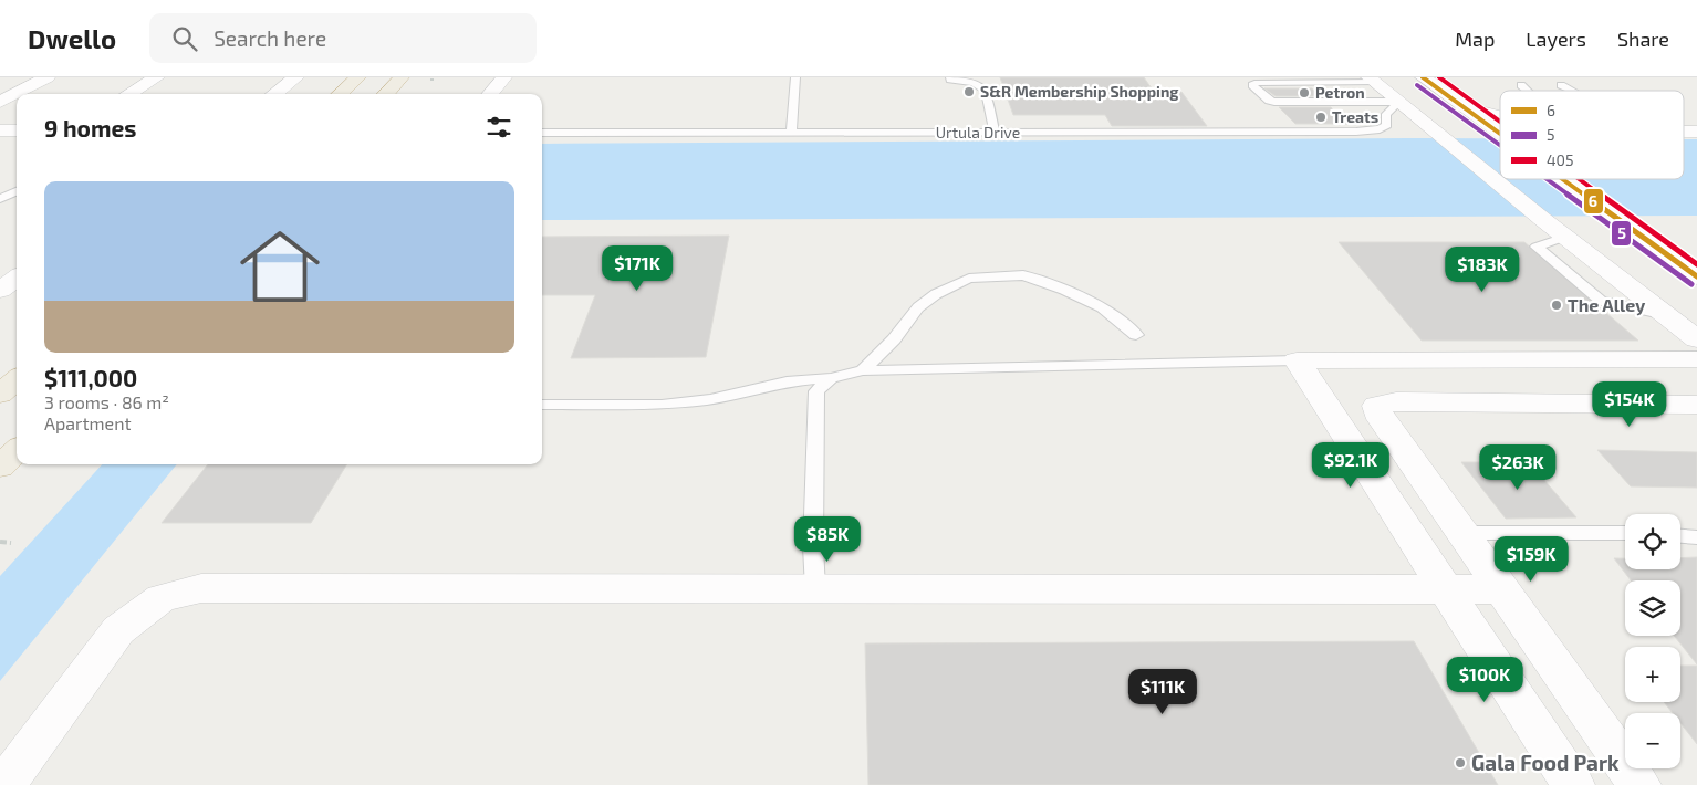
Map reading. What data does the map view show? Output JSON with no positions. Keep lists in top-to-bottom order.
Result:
{
  "streets": {
    "lane": ["Urtula Drive"]
  },
  "places": [
    "S&R Membership Shopping",
    "Petron",
    "Treats",
    "The Alley",
    "Gala Food Park"
  ],
  "lines": ["transit line 6", "transit line 405", "transit line 5"],
  "legend": ["6", "5", "405"],
  "page": {
    "header": "Dwello",
    "search": "Search here",
    "nav": ["Map", "Layers", "Share"],
    "heading": "9 homes",
    "list": [
      {
        "name": "$111,000",
        "note": "3 rooms · 86 m² · Apartment"
      }
    ],
    "price": [
      "$171K",
      "$183K",
      "$154K",
      "$92.1K",
      "$263K",
      "$85K",
      "$159K",
      "$100K",
      "$111K"
    ],
    "map_buttons": ["+", "−"]
  }
}
